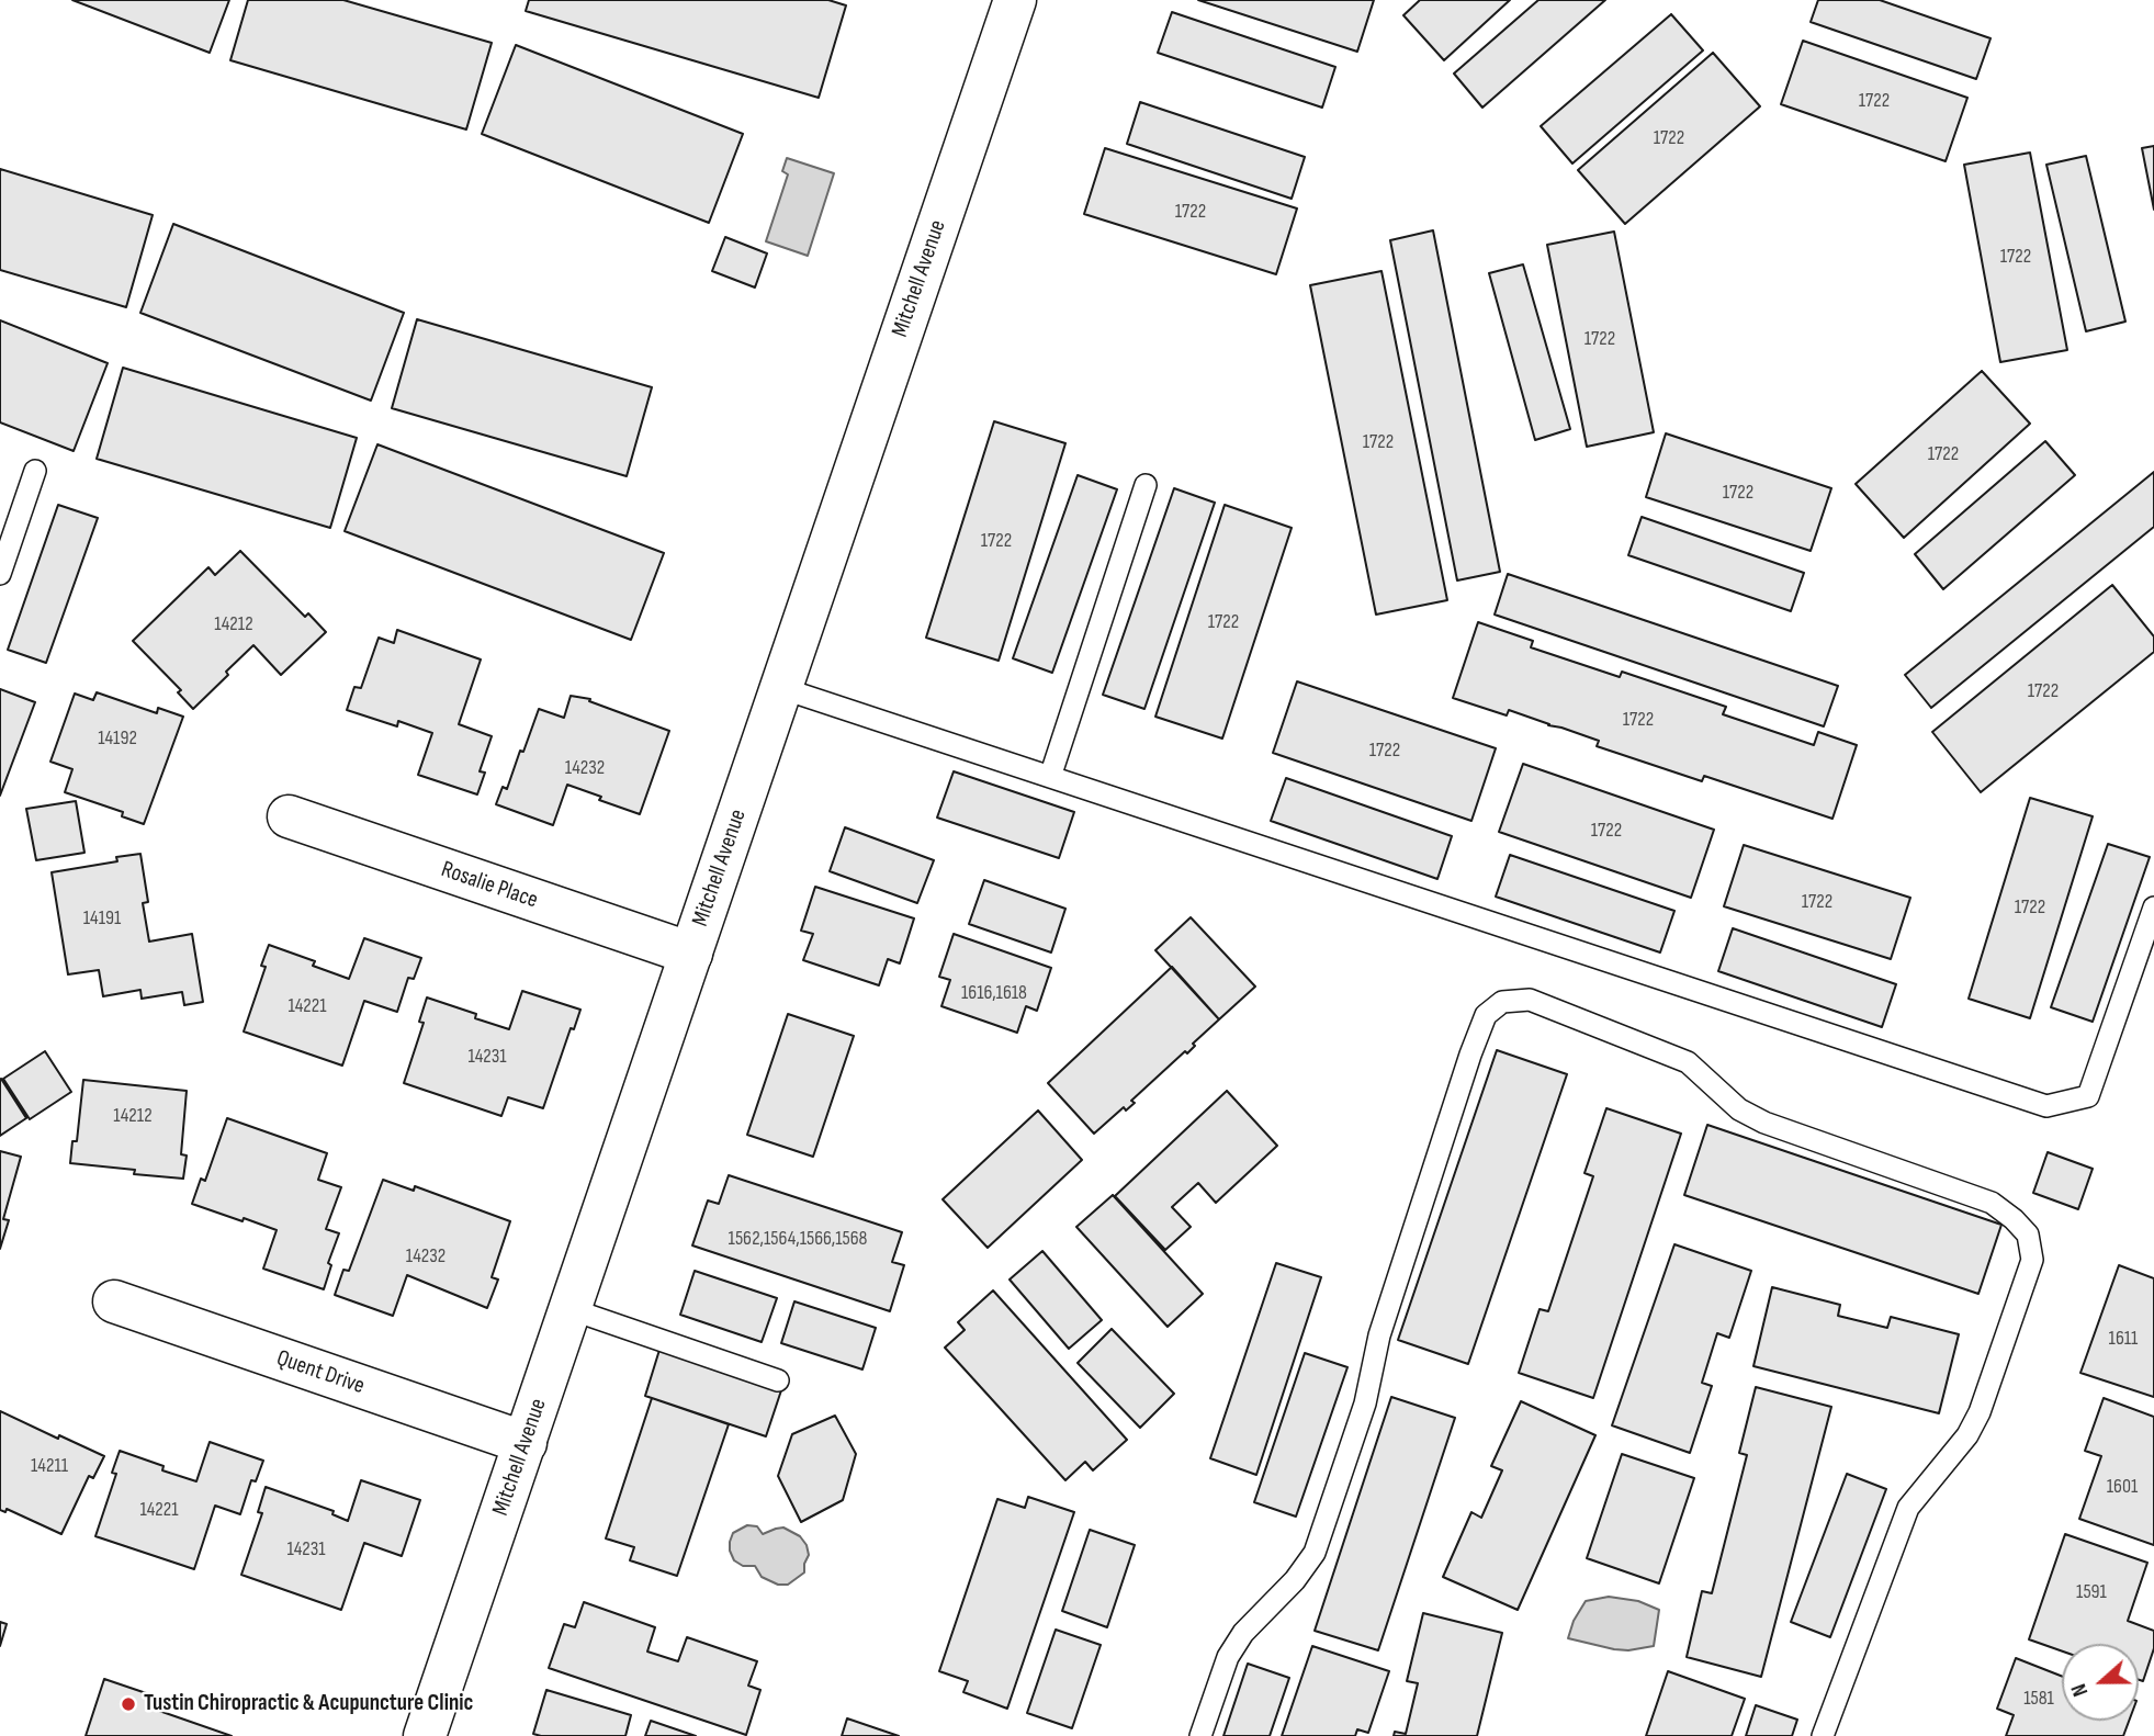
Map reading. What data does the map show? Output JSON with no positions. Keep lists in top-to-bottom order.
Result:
{
  "streets": {
    "street": ["Mitchell Avenue", "Rosalie Place", "Quent Drive"]
  },
  "crossings": [
    ["Mitchell Avenue", "Rosalie Place"],
    ["Mitchell Avenue", "Quent Drive"]
  ],
  "places": ["Tustin Chiropractic & Acupuncture Clinic"],
  "house_numbers": [
    "1722",
    "1722",
    "1722",
    "1722",
    "1722",
    "1722",
    "1722",
    "1722",
    "1722",
    "1722",
    "14212",
    "1722",
    "1722",
    "14192",
    "1722",
    "14232",
    "1722",
    "1722",
    "1722",
    "14191",
    "1616,1618",
    "14221",
    "14231",
    "14212",
    "1562,1564,1566,1568",
    "14232",
    "1611",
    "14211",
    "1601",
    "14221",
    "14231",
    "1591",
    "1581"
  ],
  "north": "left"
}
